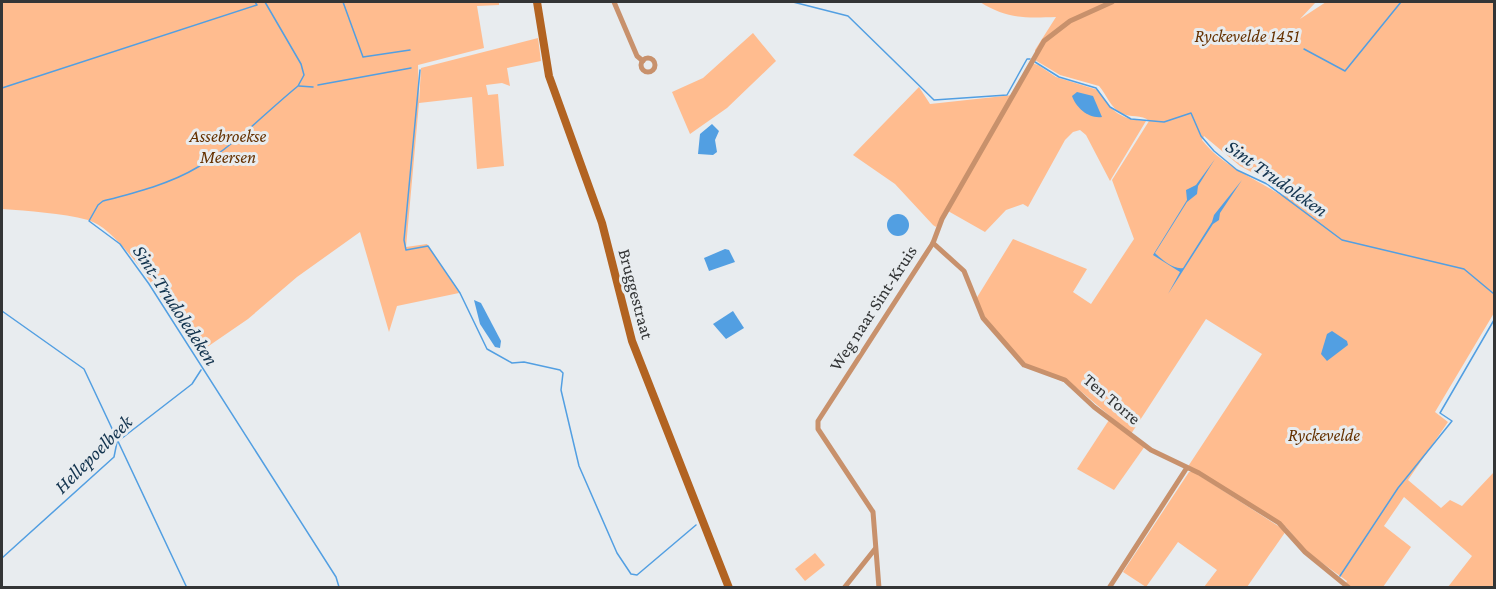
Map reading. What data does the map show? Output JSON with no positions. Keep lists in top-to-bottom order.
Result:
{
  "streets": {
    "main road": ["Bruggestraat"],
    "street": ["Weg naar Sint-Kruis", "Ten Torre"]
  },
  "crossings": [
    ["Weg naar Sint-Kruis", "Ten Torre"]
  ],
  "water": ["Sint Trudoleken", "Sint-Trudoledeken", "Hellepoelbeek"],
  "parks": ["Ryckevelde 1451", "Assebroekse Meersen", "Ryckevelde"]
}
